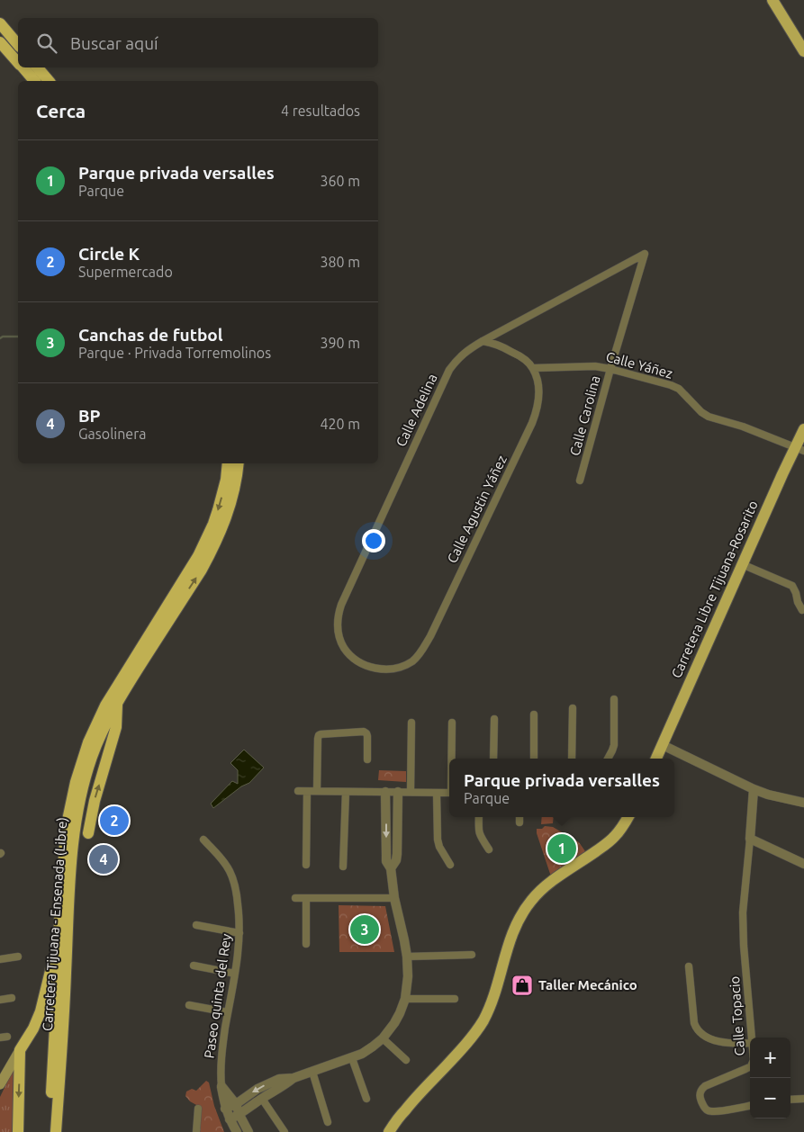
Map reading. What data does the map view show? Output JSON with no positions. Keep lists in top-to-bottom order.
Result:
{
  "streets": {
    "highway": ["Carretera Tijuana - Ensenada (Libre)"],
    "main road": ["Carretera Libre Tijuana-Rosarito"],
    "street": [
      "Calle Yáñez",
      "Calle Adelina",
      "Calle Carolina",
      "Calle Agustin Yáñez",
      "Paseo quinta del Rey",
      "Calle Topacio"
    ]
  },
  "crossings": [
    ["Calle Yáñez", "Calle Carolina"],
    ["Calle Yáñez", "Calle Agustin Yáñez"],
    ["Calle Yáñez", "Carretera Libre Tijuana-Rosarito"],
    ["Calle Adelina", "Calle Carolina"],
    ["Calle Adelina", "Calle Agustin Yáñez"]
  ],
  "places": {
    "shop": ["Taller Mecánico"]
  },
  "page": {
    "search": "Buscar aquí",
    "heading": ["Cerca", "4 resultados"],
    "list": [
      {
        "mark": "1",
        "name": "Parque privada versalles",
        "note": "Parque",
        "value": "360 m"
      },
      {
        "mark": "2",
        "name": "Circle K",
        "note": "Supermercado",
        "value": "380 m"
      },
      {
        "mark": "3",
        "name": "Canchas de futbol",
        "note": "Parque · Privada Torremolinos",
        "value": "390 m"
      },
      {
        "mark": "4",
        "name": "BP",
        "note": "Gasolinera",
        "value": "420 m"
      }
    ],
    "popup": ["Parque privada versalles", "Parque"],
    "pins": [
      "2",
      "1",
      "4",
      "3"
    ],
    "map_buttons": ["+", "−"]
  }
}
